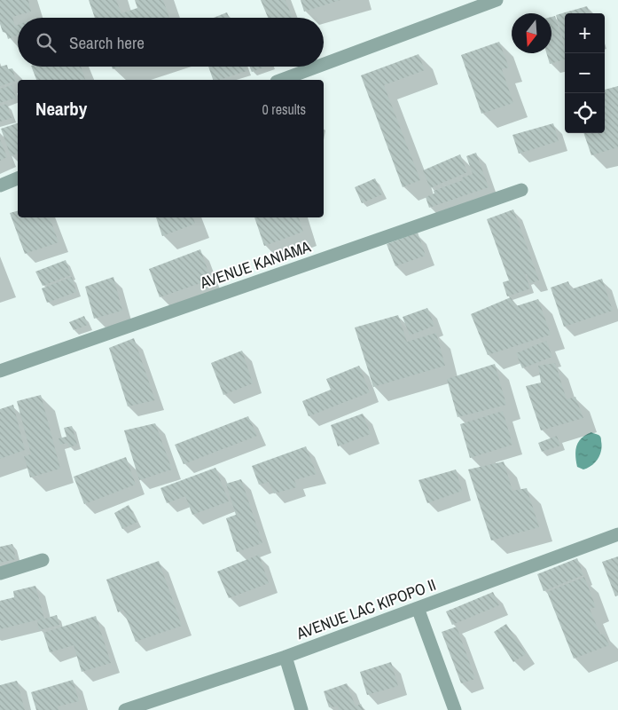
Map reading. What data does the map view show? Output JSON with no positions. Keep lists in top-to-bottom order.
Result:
{
  "streets": {
    "street": ["AVENUE KANIAMA", "AVENUE LAC KIPOPO II"]
  },
  "north": "bottom",
  "page": {
    "map_buttons": ["+", "−"],
    "search": "Search here",
    "heading": ["Nearby", "0 results"]
  }
}
